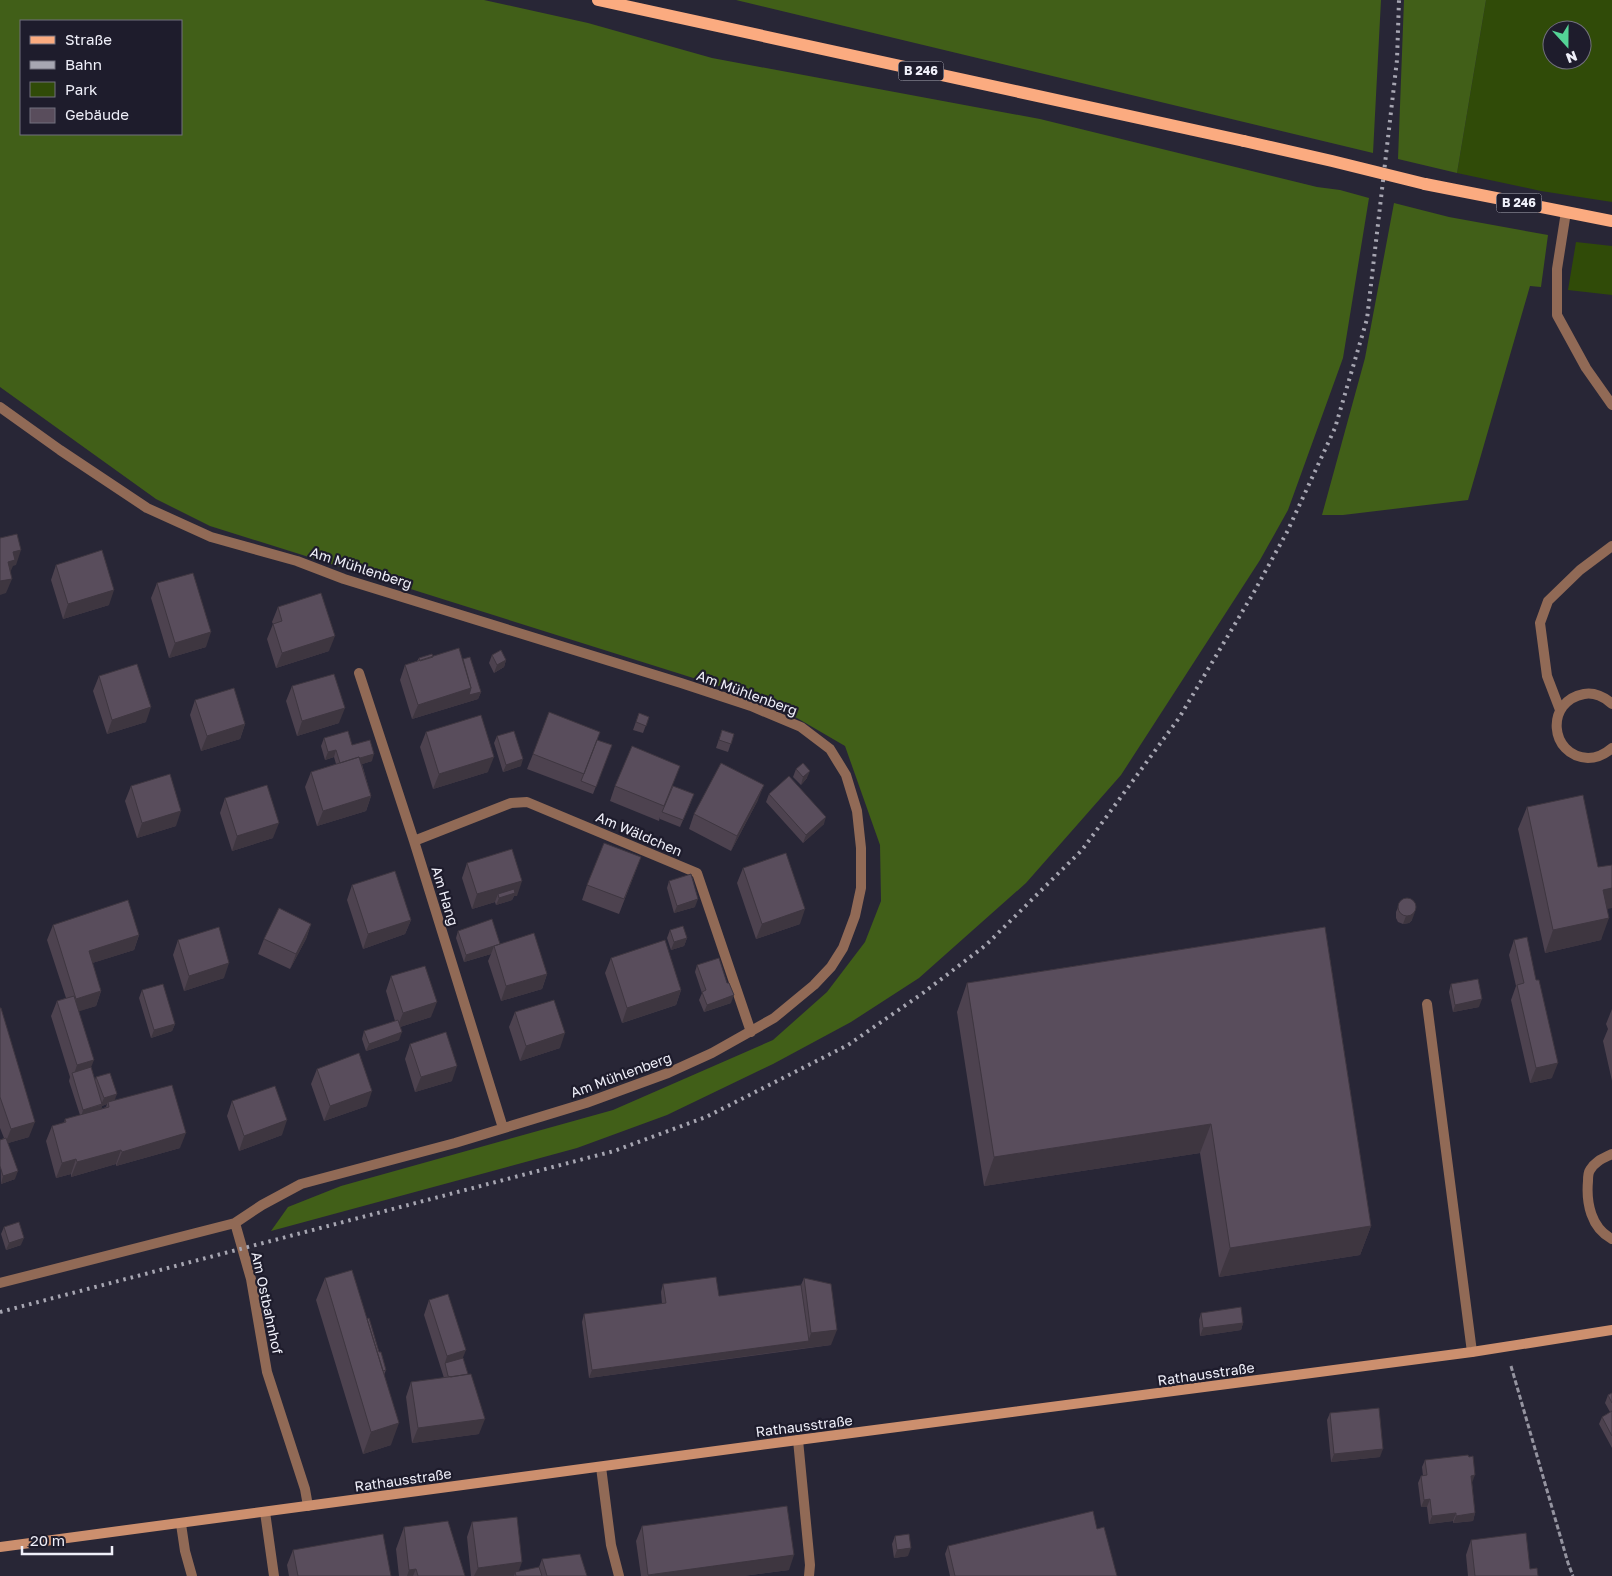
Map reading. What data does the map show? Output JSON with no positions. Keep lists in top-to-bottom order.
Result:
{
  "streets": {
    "main road": ["B 246", "Rathausstraße"],
    "street": [
      "Am Mühlenberg",
      "Am Wäldchen",
      "Am Hang",
      "Am Ostbahnhof"
    ]
  },
  "crossings": [
    ["Am Mühlenberg", "Am Wäldchen"],
    ["Am Mühlenberg", "Am Hang"],
    ["Am Mühlenberg", "Am Ostbahnhof"],
    ["Am Wäldchen", "Am Hang"],
    ["Am Ostbahnhof", "Rathausstraße"]
  ],
  "legend": [
    "Straße",
    "Bahn",
    "Park",
    "Gebäude"
  ],
  "scale_bar": "20 m",
  "north": "bottom"
}
